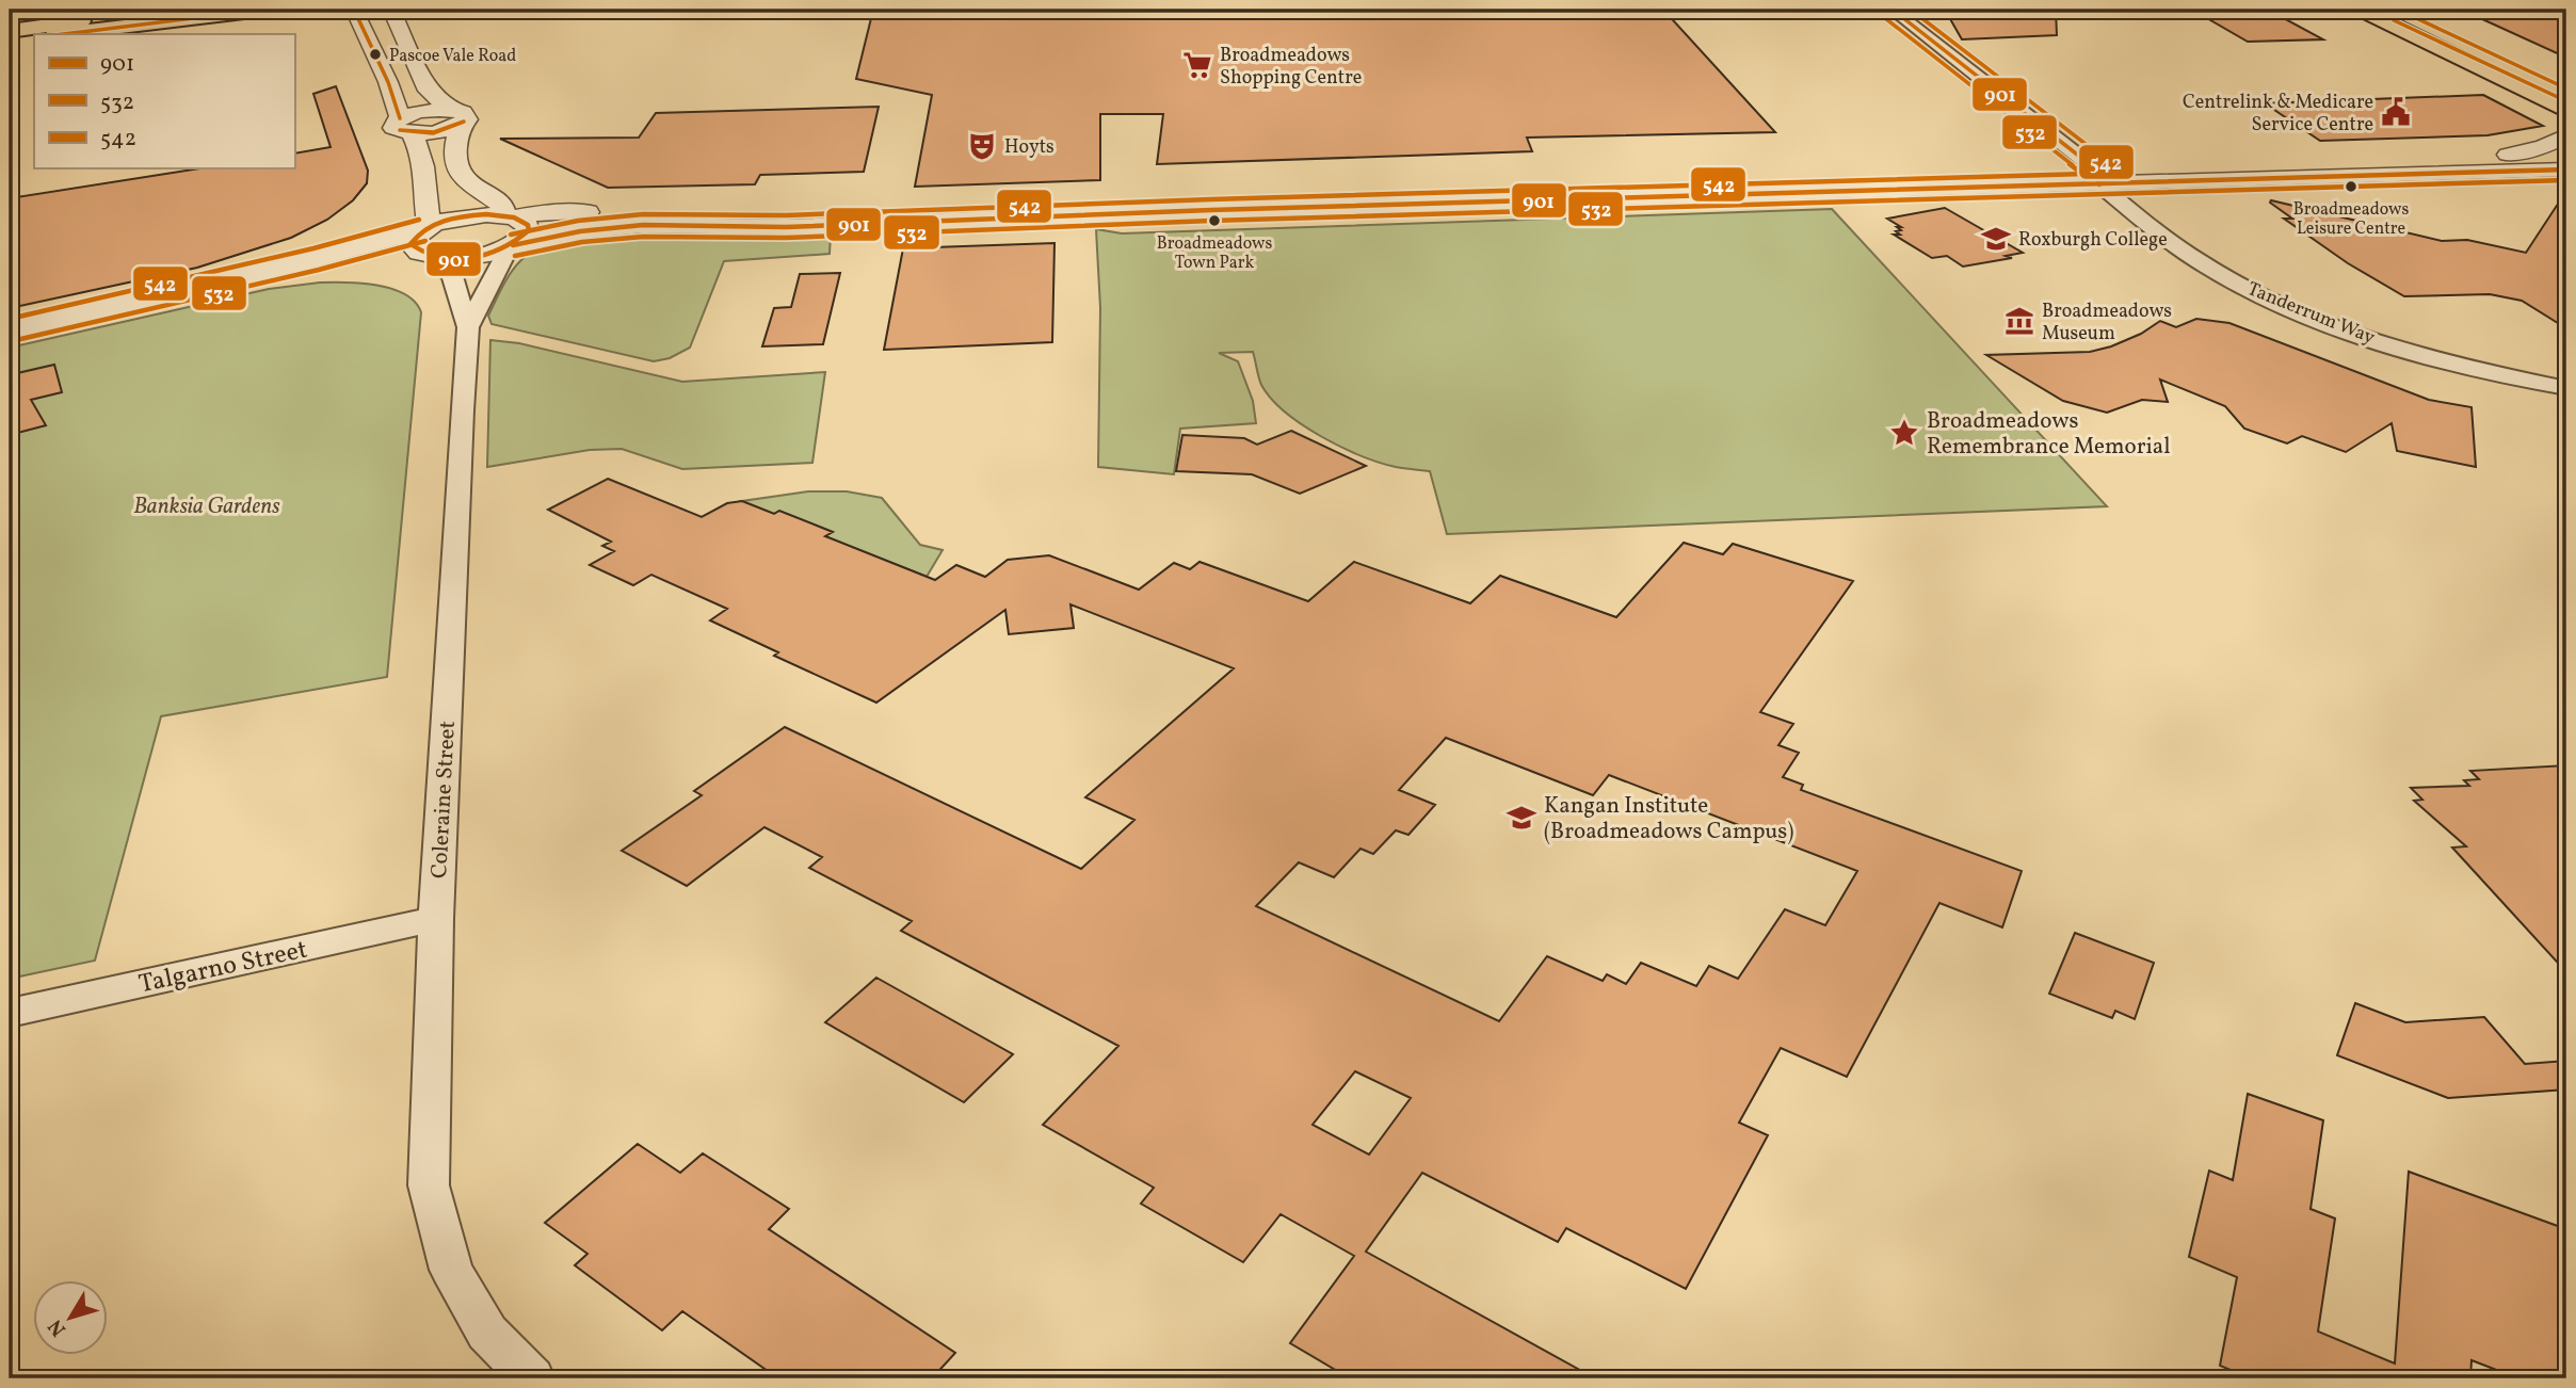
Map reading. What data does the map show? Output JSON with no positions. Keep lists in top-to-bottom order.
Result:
{
  "streets": {
    "street": ["Tanderrum Way", "Coleraine Street", "Talgarno Street"]
  },
  "crossings": [
    ["Coleraine Street", "Talgarno Street"]
  ],
  "parks": ["Banksia Gardens"],
  "places": {
    "other": ["Pascoe Vale Road", "Broadmeadows Leisure Centre", "Broadmeadows Town Park"],
    "supermarket": ["Broadmeadows Shopping Centre"],
    "public building": ["Centrelink & Medicare Service Centre"],
    "theatre": ["Hoyts"],
    "school or university": ["Roxburgh College", "Kangan Institute (Broadmeadows Campus)"],
    "museum": ["Broadmeadows Museum"],
    "place": ["Broadmeadows Remembrance Memorial"]
  },
  "lines": ["transit line 901", "transit line 542", "transit line 532"],
  "legend": ["901", "532", "542"],
  "north": "bottom left"
}
